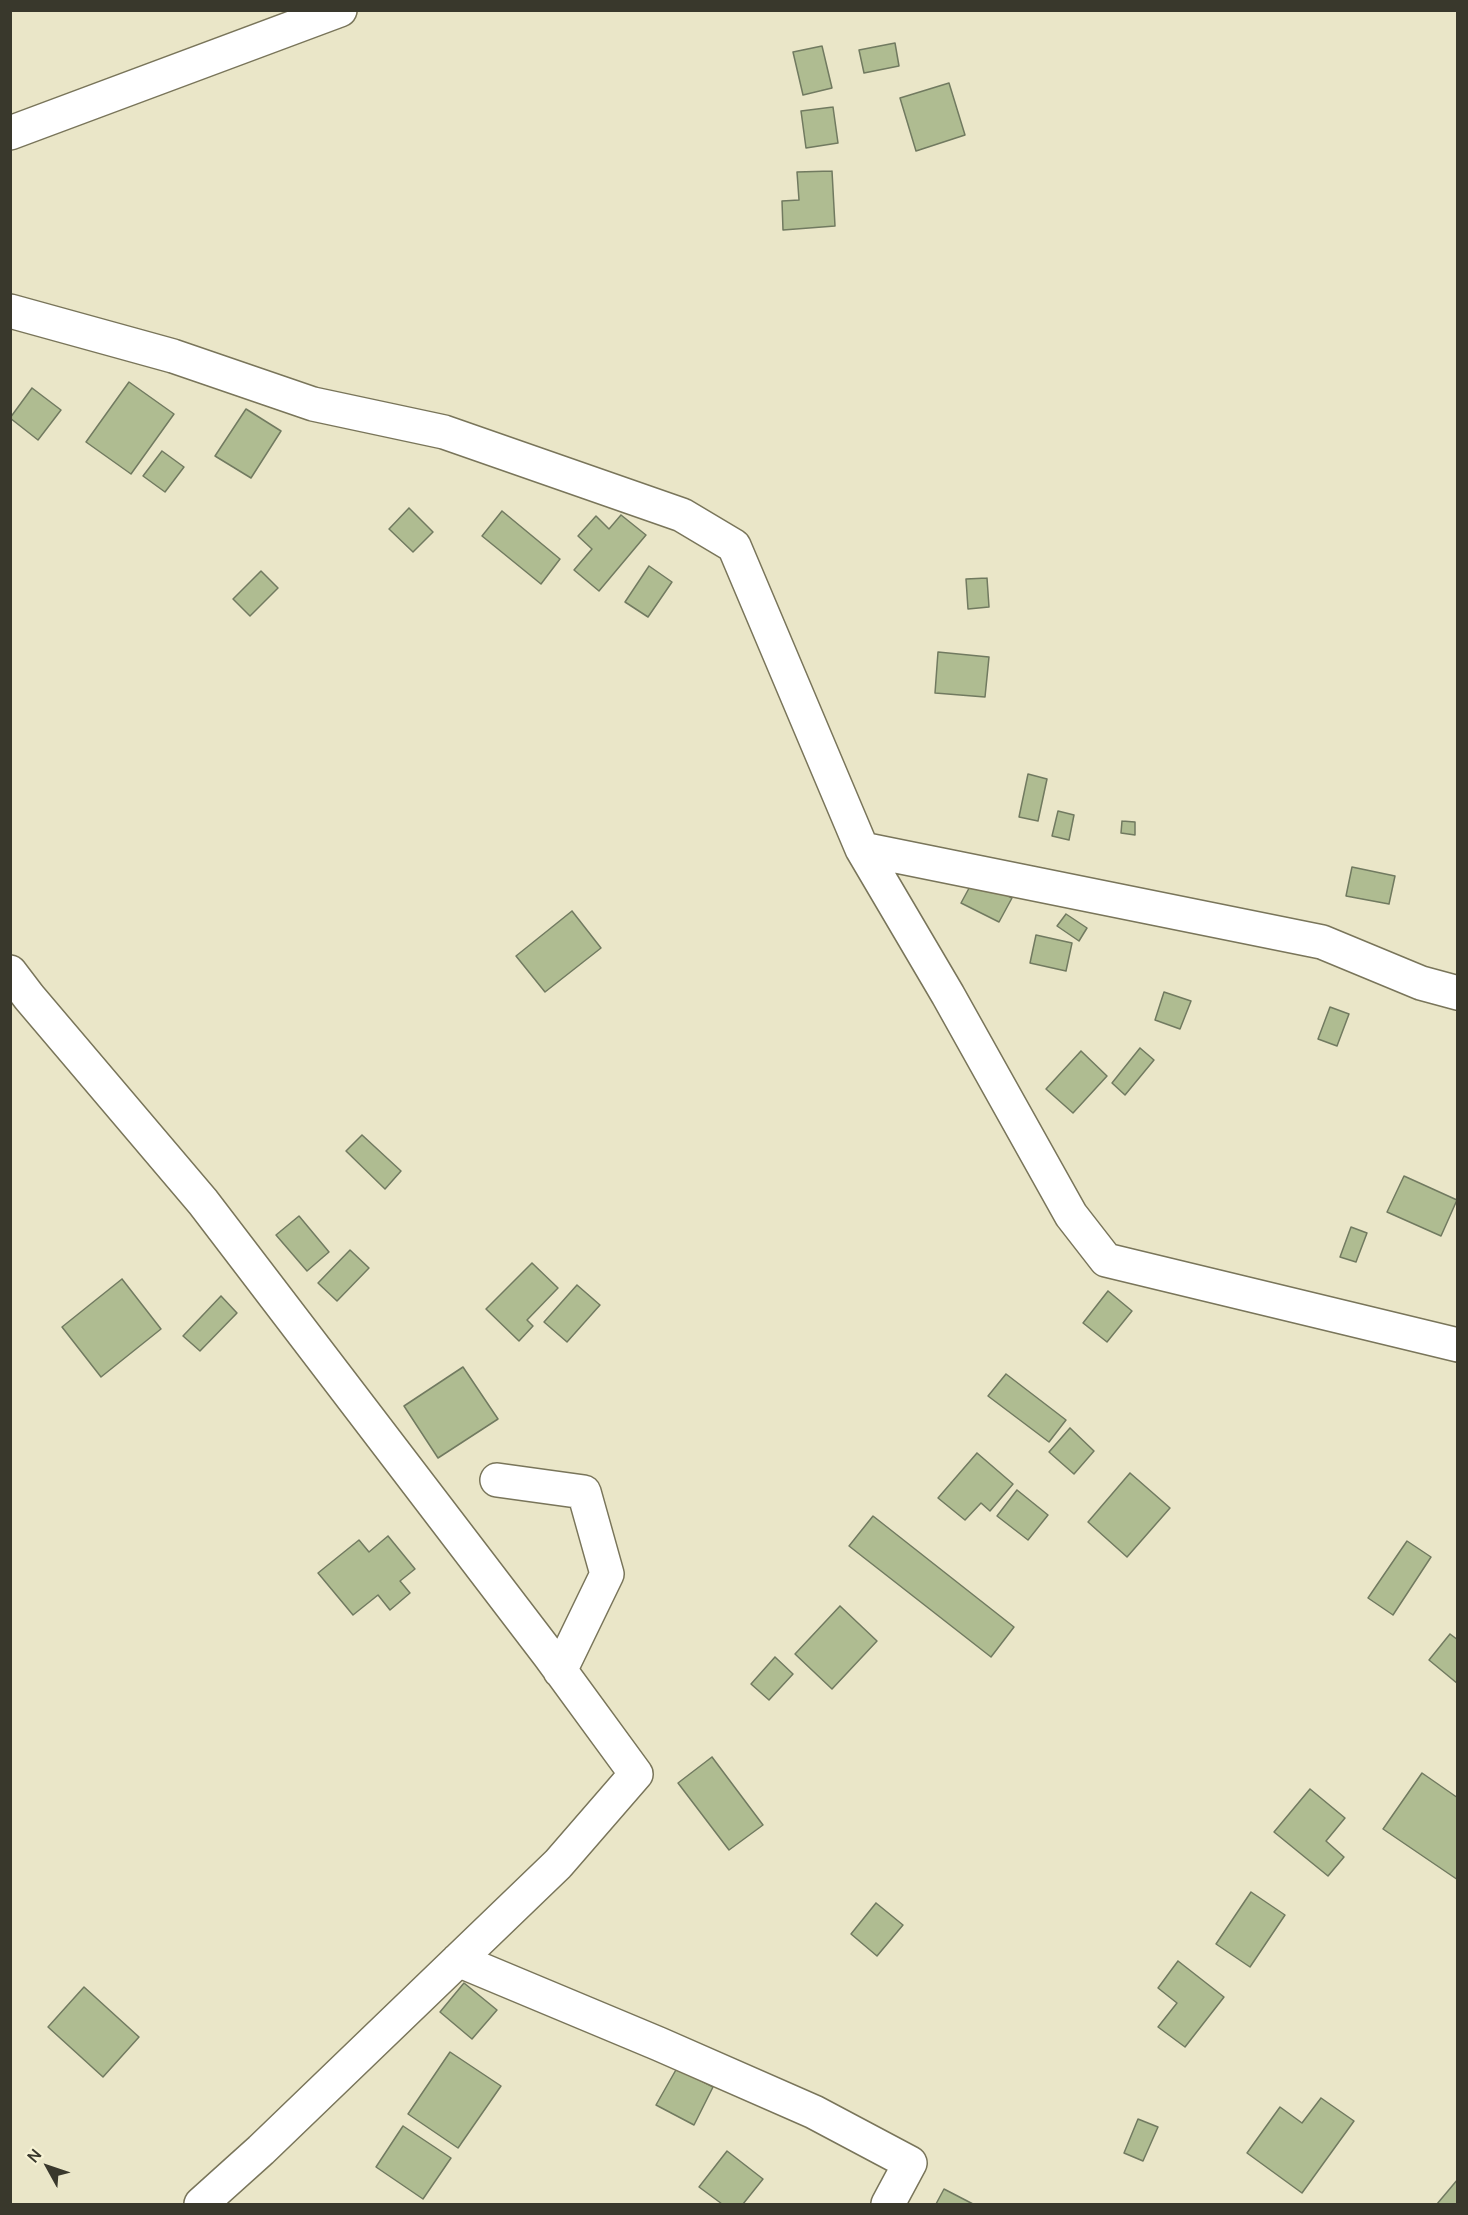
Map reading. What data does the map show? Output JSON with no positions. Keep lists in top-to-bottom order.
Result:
{
  "north": "top left"
}
